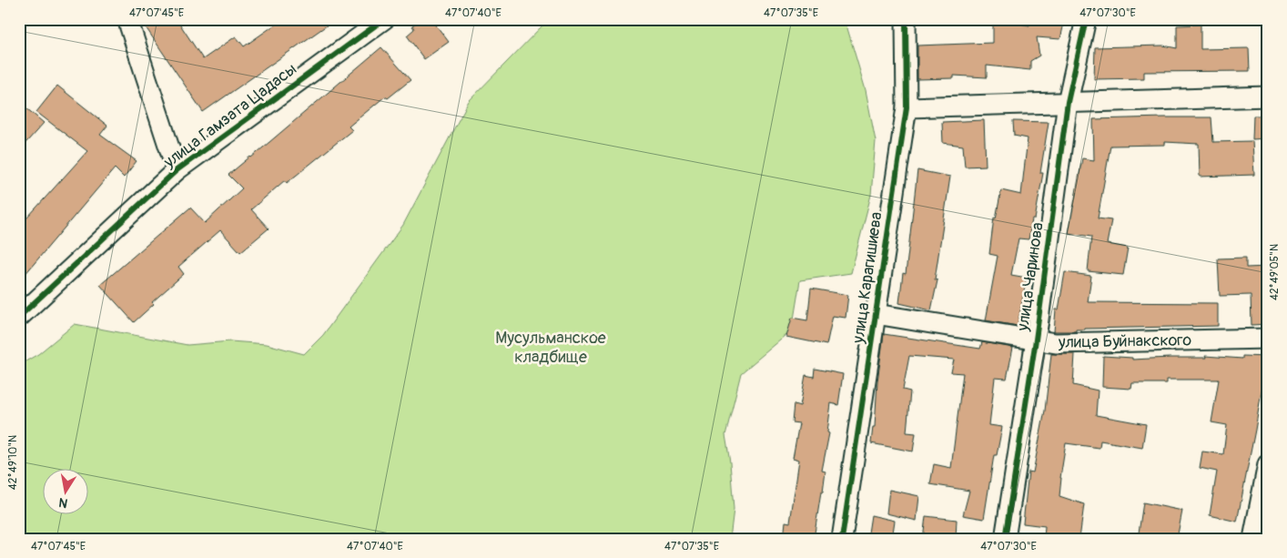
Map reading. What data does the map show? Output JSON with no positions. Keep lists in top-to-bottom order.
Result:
{
  "streets": {
    "street": [
      "улица Гамзата Цадасы",
      "улица Чаринова",
      "улица Карагишиева",
      "улица Буйнакского"
    ]
  },
  "crossings": [
    ["улица Чаринова", "улица Буйнакского"],
    ["улица Карагишиева", "улица Буйнакского"]
  ],
  "parks": ["Мусульманское кладбище"],
  "north": "bottom",
  "coordinates": [
    "47°07'45\"E",
    "47°07'40\"E",
    "47°07'35\"E",
    "47°07'30\"E",
    "42°49'05\"N",
    "42°49'10\"N"
  ]
}
